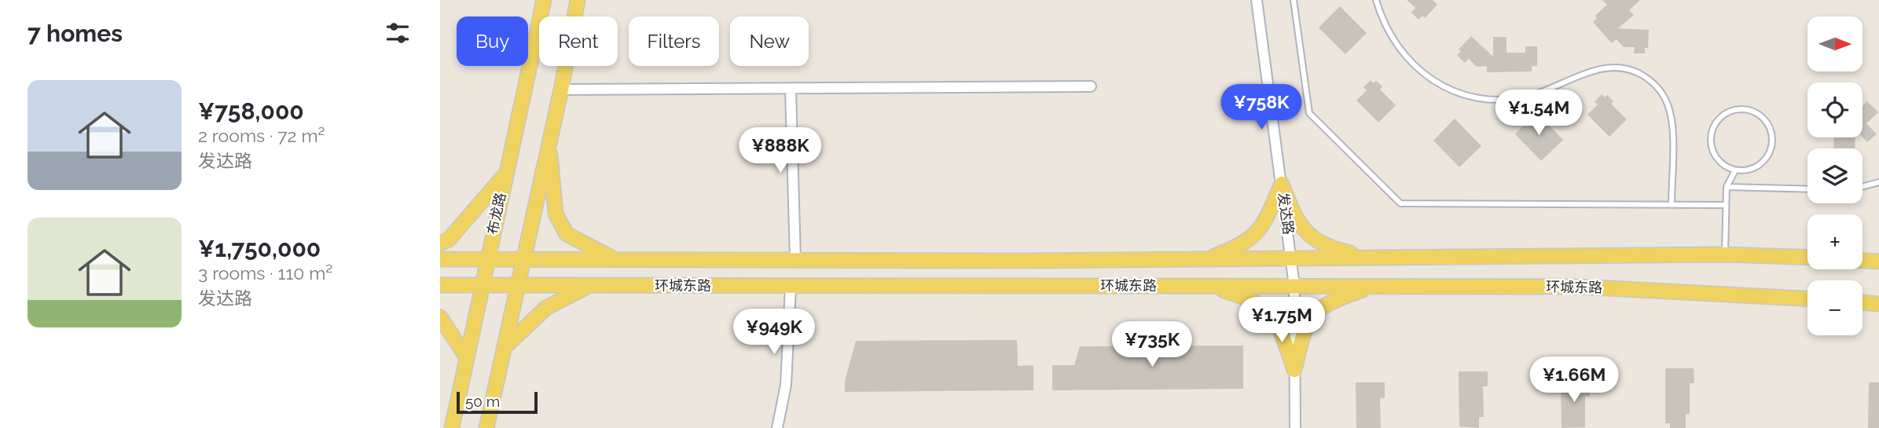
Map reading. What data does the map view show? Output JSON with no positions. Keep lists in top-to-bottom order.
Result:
{
  "streets": {
    "main road": ["布龙路", "环城东路"],
    "street": ["发达路"]
  },
  "crossings": [
    ["布龙路", "环城东路"],
    ["发达路", "环城东路"]
  ],
  "scale_bar": "50 m",
  "north": "right",
  "page": {
    "heading": "7 homes",
    "map_buttons": ["+", "−"],
    "chip": [
      "Buy",
      "Rent",
      "Filters",
      "New"
    ],
    "list": [
      {
        "name": "¥758,000",
        "note": "2 rooms · 72 m² · 发达路"
      },
      {
        "name": "¥1,750,000",
        "note": "3 rooms · 110 m² · 发达路"
      }
    ],
    "price": [
      "¥758K",
      "¥1.54M",
      "¥888K",
      "¥1.75M",
      "¥949K",
      "¥735K",
      "¥1.66M"
    ],
    "scale": "50 m"
  }
}
